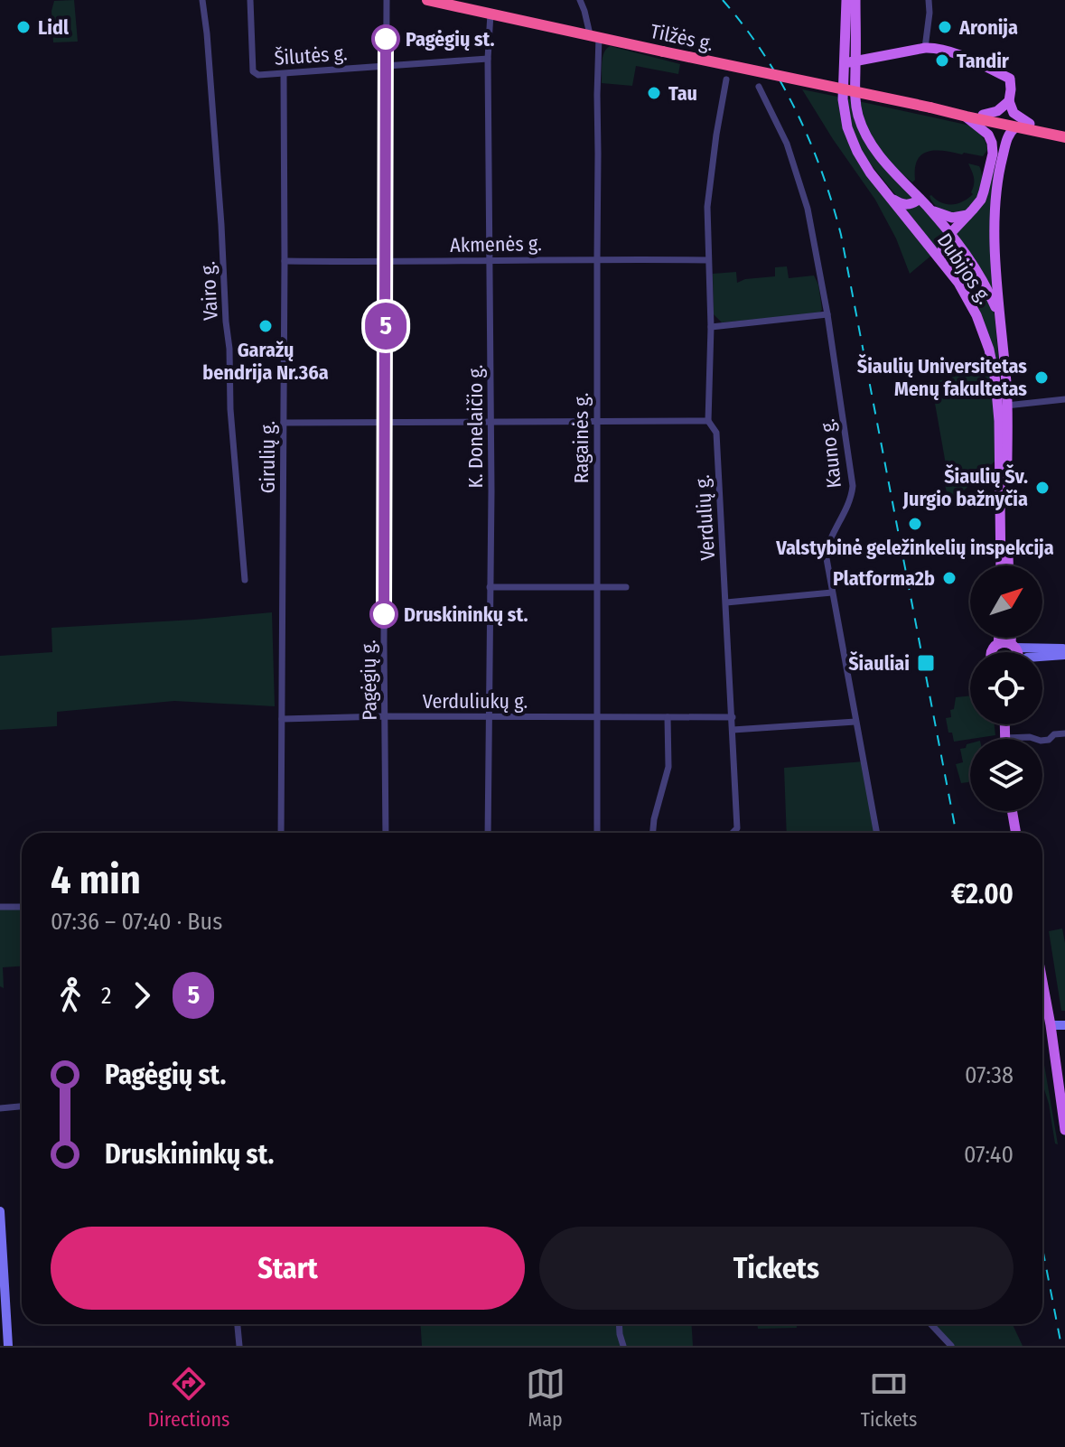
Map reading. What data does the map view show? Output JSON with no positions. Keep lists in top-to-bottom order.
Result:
{
  "streets": {
    "highway": ["Tilžės g."],
    "main road": ["Dubijos g."],
    "street": [
      "Šilutės g.",
      "Akmenės g.",
      "Vairo g.",
      "K. Donelaičio g.",
      "Ragainės g.",
      "Kauno g.",
      "Girulių g.",
      "Verdulių g.",
      "Pagėgių g.",
      "Verduliukų g."
    ]
  },
  "crossings": [
    ["Tilžės g.", "Dubijos g."],
    ["Tilžės g.", "K. Donelaičio g."],
    ["Tilžės g.", "Ragainės g."],
    ["Šilutės g.", "K. Donelaičio g."],
    ["Šilutės g.", "Girulių g."],
    ["Šilutės g.", "Pagėgių g."],
    ["Akmenės g.", "K. Donelaičio g."],
    ["Akmenės g.", "Ragainės g."],
    ["Akmenės g.", "Girulių g."],
    ["Akmenės g.", "Verdulių g."],
    ["Akmenės g.", "Pagėgių g."],
    ["K. Donelaičio g.", "Verduliukų g."],
    ["Ragainės g.", "Verduliukų g."],
    ["Girulių g.", "Verduliukų g."],
    ["Verdulių g.", "Verduliukų g."],
    ["Pagėgių g.", "Verduliukų g."]
  ],
  "places": {
    "other": [
      "Lidl",
      "Aronija",
      "Pagėgių st.",
      "Tandir",
      "Tau",
      "Garažų bendrija Nr.36a",
      "Šiaulių Universitetas Menų fakultetas",
      "Šiaulių Šv. Jurgio bažnyčia",
      "Valstybinė geležinkelių inspekcija",
      "Platforma2b",
      "Druskininkų st."
    ],
    "transit": ["Šiauliai"]
  },
  "lines": ["bus line 5"],
  "north": "top right",
  "page": {
    "on_map": "5",
    "heading": ["4 min", "07:36 – 07:40 · Bus", "€2.00"],
    "legs": ["2", "5"],
    "list": [
      {
        "name": "Pagėgių st.",
        "value": "07:38"
      },
      {
        "name": "Druskininkų st.",
        "value": "07:40"
      }
    ],
    "buttons": ["Start", "Tickets"],
    "tabs": ["Directions", "Map", "Tickets"]
  }
}
